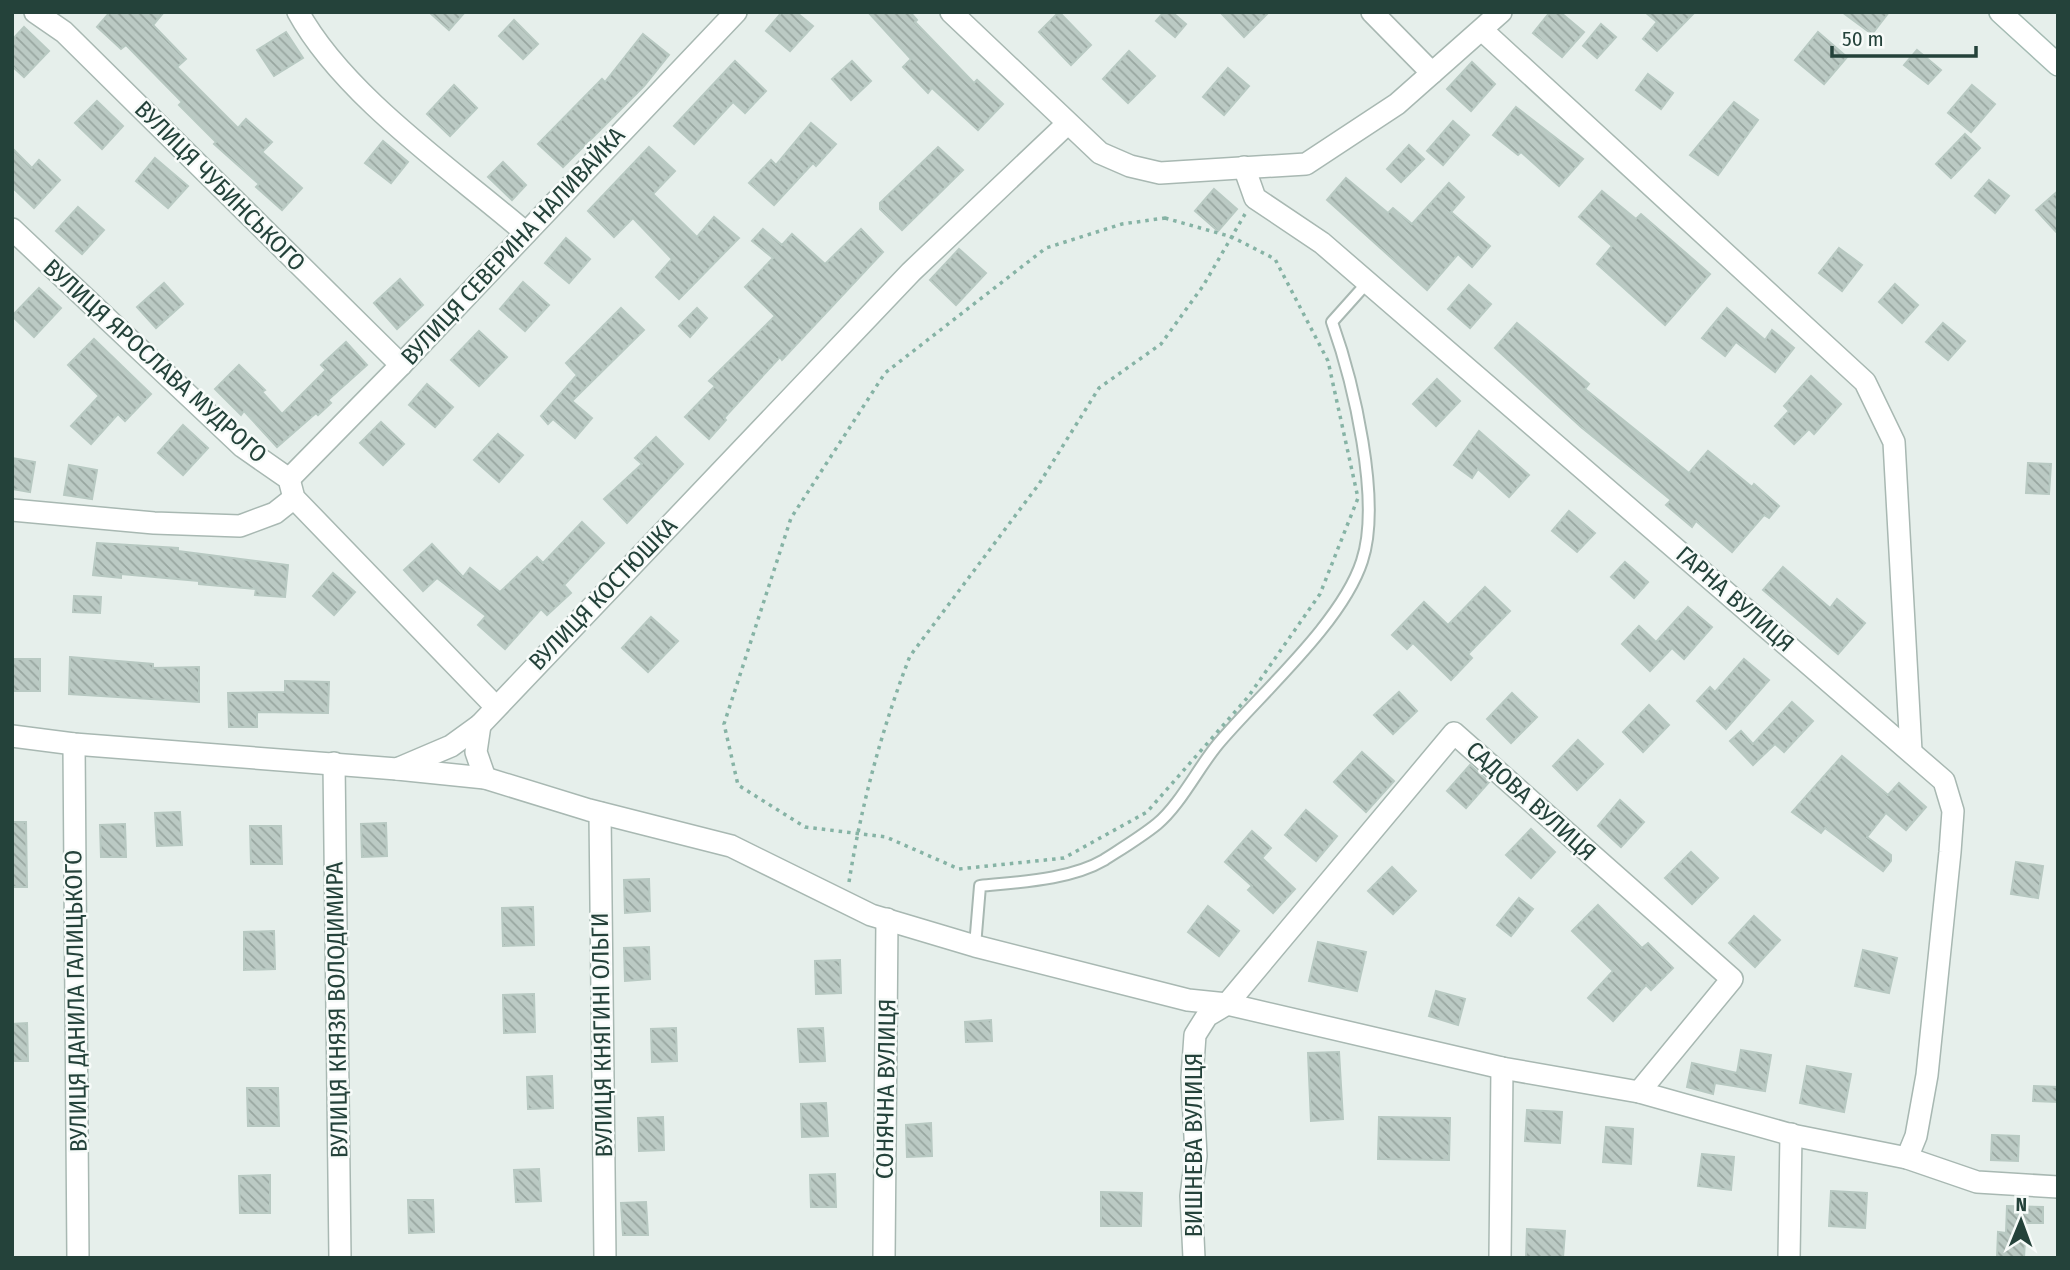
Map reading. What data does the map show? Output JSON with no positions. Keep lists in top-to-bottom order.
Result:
{
  "streets": {
    "street": [
      "ВУЛИЦЯ ЧУБИНСЬКОГО",
      "ВУЛИЦЯ СЕВЕРИНА НАЛИВАЙКА",
      "ВУЛИЦЯ ЯРОСЛАВА МУДРОГО",
      "ВУЛИЦЯ КОСТЮШКА",
      "ГАРНА ВУЛИЦЯ",
      "САДОВА ВУЛИЦЯ",
      "ВУЛИЦЯ ДАНИЛА ГАЛИЦЬКОГО",
      "ВУЛИЦЯ КНЯЗЯ ВОЛОДИМИРА",
      "ВУЛИЦЯ КНЯГИНІ ОЛЬГИ",
      "СОНЯЧНА ВУЛИЦЯ",
      "ВИШНЕВА ВУЛИЦЯ"
    ]
  },
  "crossings": [
    ["ВУЛИЦЯ ЧУБИНСЬКОГО", "ВУЛИЦЯ СЕВЕРИНА НАЛИВАЙКА"],
    ["ВУЛИЦЯ СЕВЕРИНА НАЛИВАЙКА", "ВУЛИЦЯ ЯРОСЛАВА МУДРОГО"],
    ["ВУЛИЦЯ ЯРОСЛАВА МУДРОГО", "ВУЛИЦЯ КОСТЮШКА"],
    ["ВУЛИЦЯ КОСТЮШКА", "ВУЛИЦЯ ДАНИЛА ГАЛИЦЬКОГО"],
    ["ВУЛИЦЯ КОСТЮШКА", "ВУЛИЦЯ КНЯЗЯ ВОЛОДИМИРА"],
    ["САДОВА ВУЛИЦЯ", "ВИШНЕВА ВУЛИЦЯ"]
  ],
  "scale_bar": "50 m",
  "north": "top"
}
